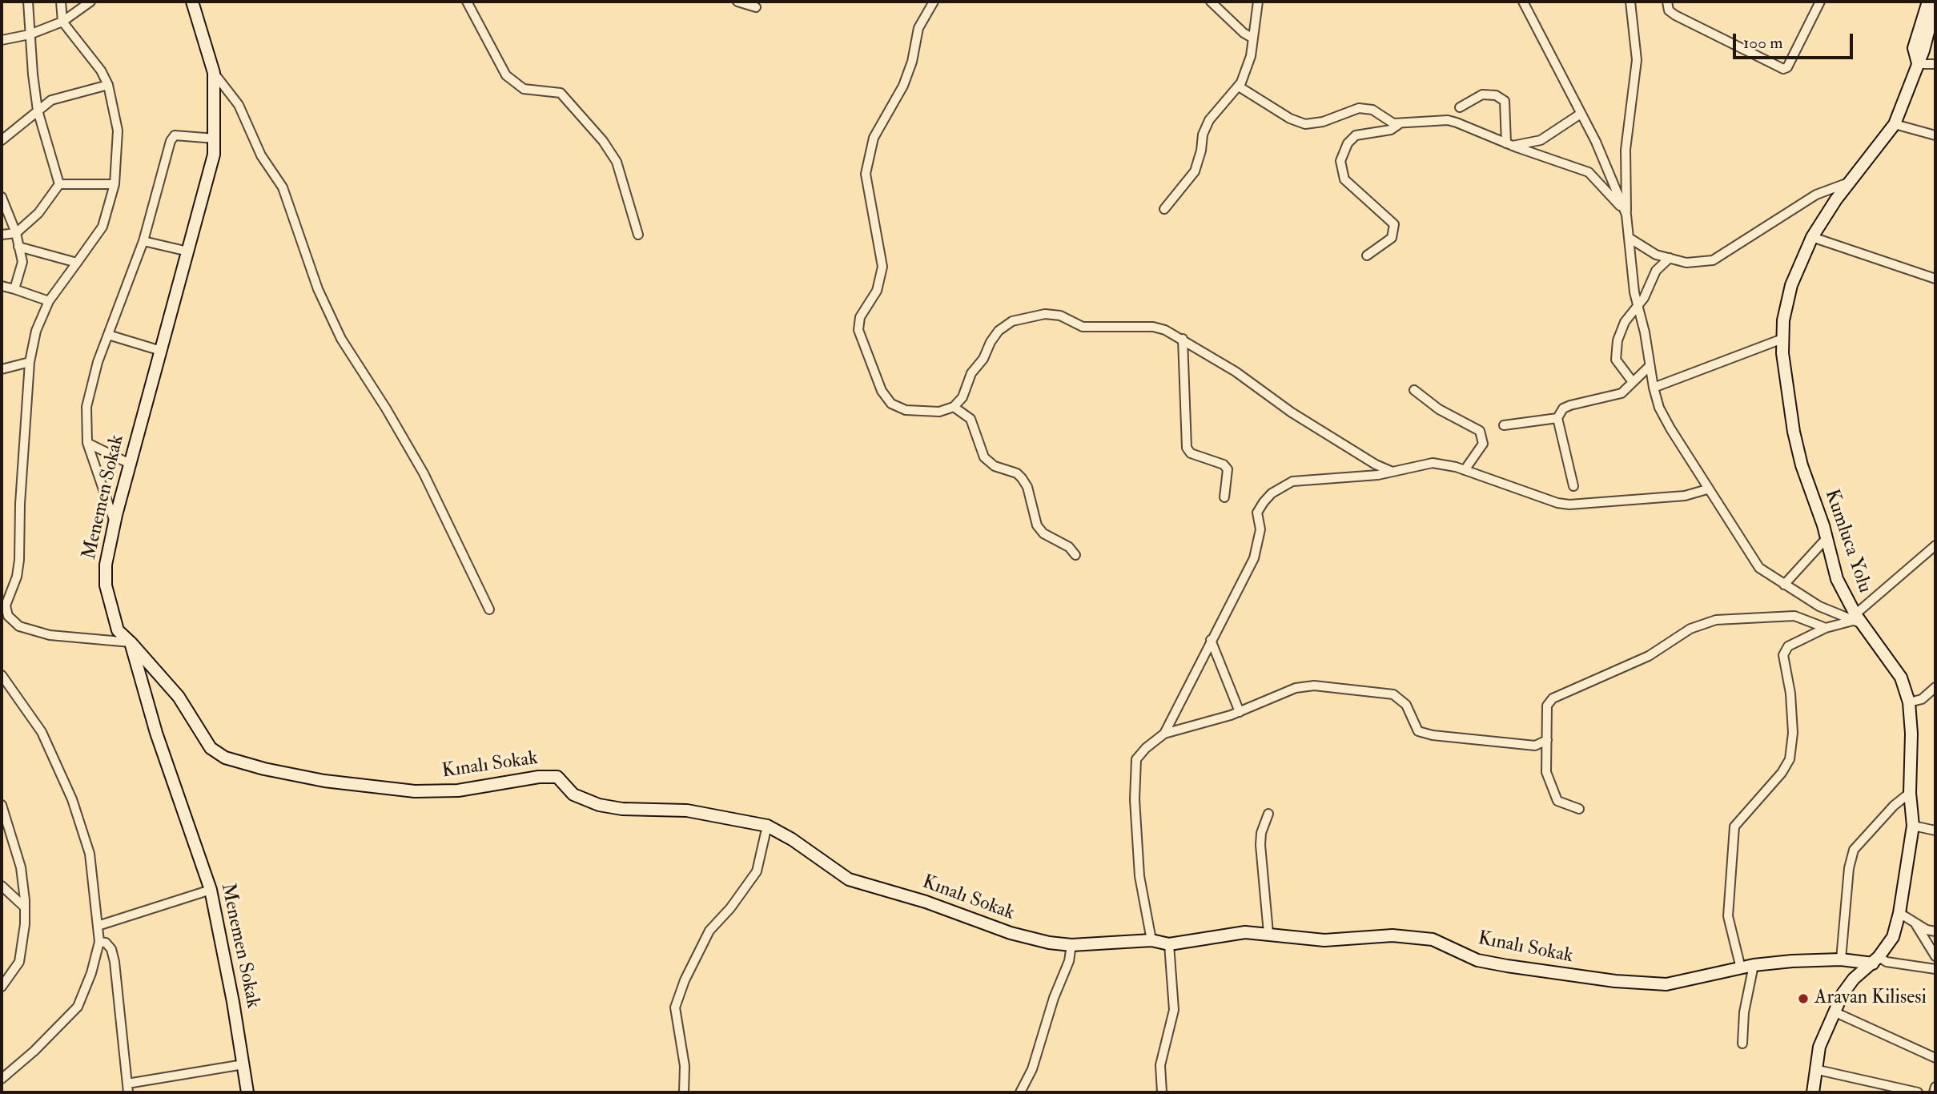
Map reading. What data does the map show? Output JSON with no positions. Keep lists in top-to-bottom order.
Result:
{
  "streets": {
    "street": ["Menemen Sokak", "Kumluca Yolu", "Kınalı Sokak"]
  },
  "crossings": [
    ["Menemen Sokak", "Kınalı Sokak"],
    ["Kumluca Yolu", "Kınalı Sokak"]
  ],
  "places": ["Aravan Kilisesi"],
  "scale_bar": "100 m"
}
